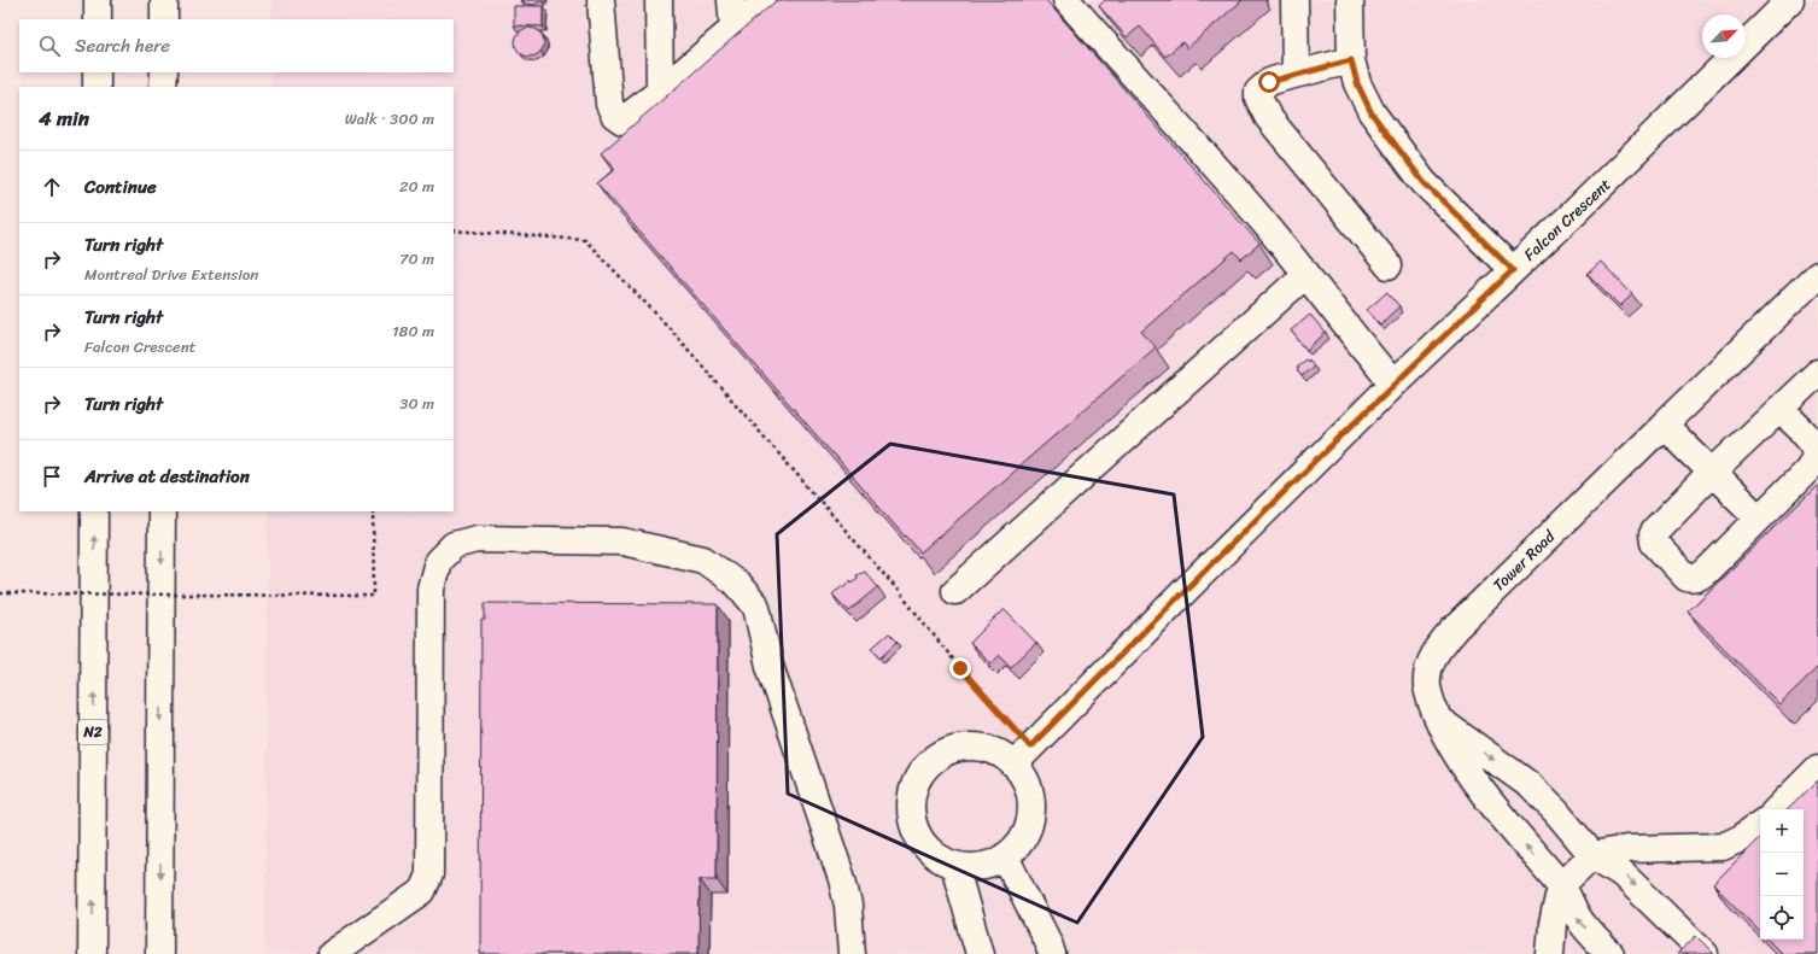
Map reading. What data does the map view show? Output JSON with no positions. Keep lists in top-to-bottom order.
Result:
{
  "streets": {
    "main road": ["Falcon Crescent", "Tower Road", "N2"]
  },
  "north": "top right",
  "page": {
    "search": "Search here",
    "heading": ["4 min", "Walk · 300 m"],
    "list": [
      ["Continue", "20 m"],
      ["Turn right", "Montreal Drive Extension", "70 m"],
      ["Turn right", "Falcon Crescent", "180 m"],
      ["Turn right", "30 m"],
      "Arrive at destination"
    ],
    "map_buttons": ["+", "−"]
  }
}
